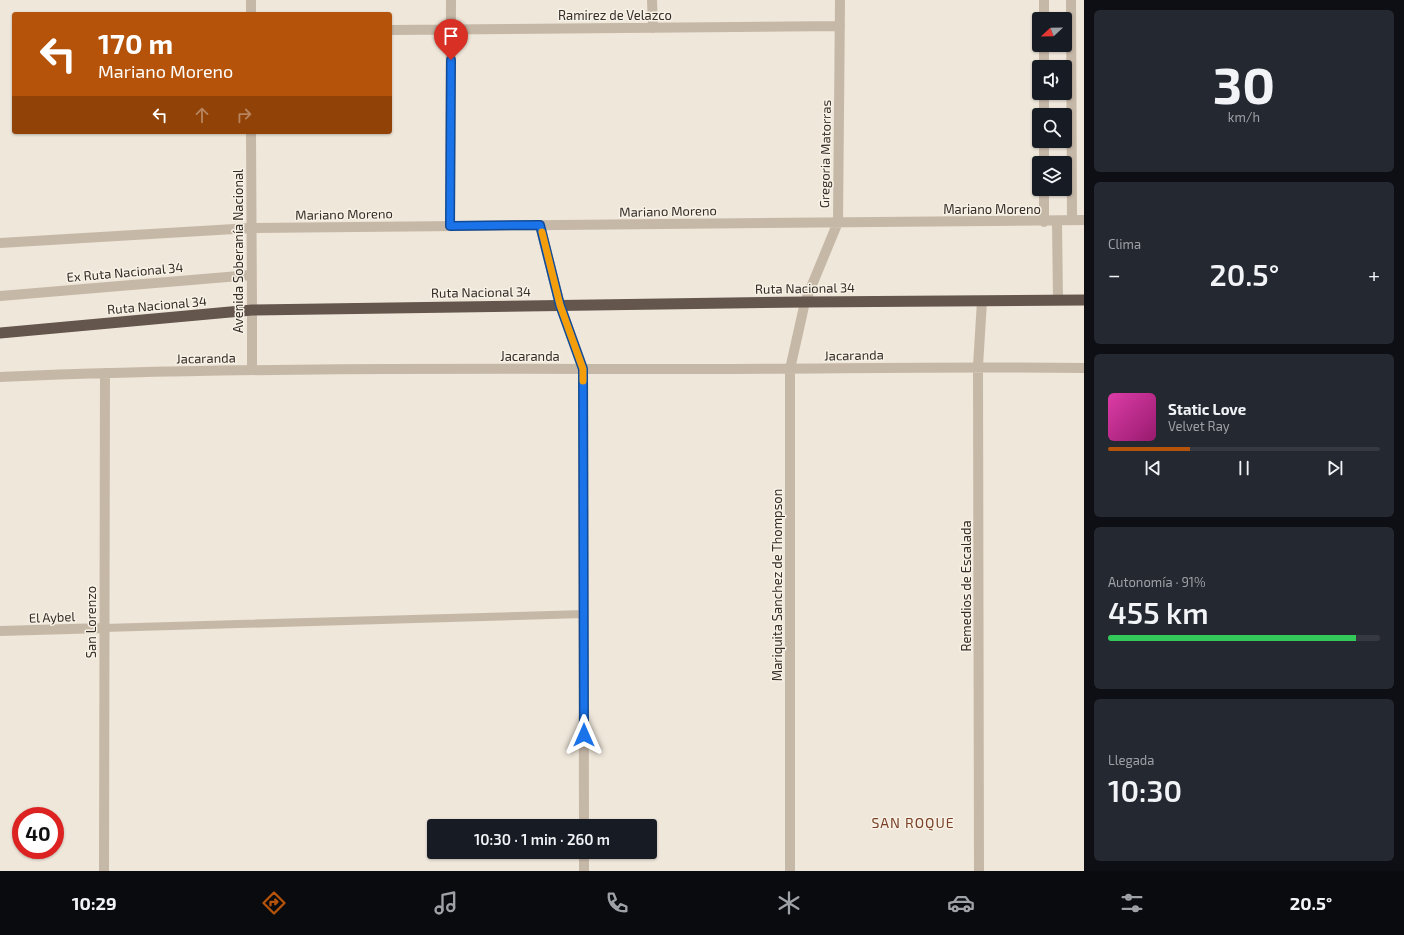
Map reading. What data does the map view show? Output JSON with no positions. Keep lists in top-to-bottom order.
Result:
{
  "streets": {
    "highway": ["Ruta Nacional 34"],
    "street": [
      "Ramirez de Velazco",
      "Gregoria Matorras",
      "Mariano Moreno",
      "Avenida Soberanía Nacional",
      "Ex Ruta Nacional 34",
      "Jacaranda",
      "Mariquita Sanchez de Thompson",
      "Remedios de Escalada",
      "El Aybel",
      "San Lorenzo"
    ]
  },
  "crossings": [
    ["Ramirez de Velazco", "Gregoria Matorras"],
    ["Gregoria Matorras", "Mariano Moreno"],
    ["Gregoria Matorras", "Ruta Nacional 34"],
    ["Gregoria Matorras", "Mariquita Sanchez de Thompson"],
    ["Mariano Moreno", "Avenida Soberanía Nacional"],
    ["Avenida Soberanía Nacional", "Ex Ruta Nacional 34"],
    ["Avenida Soberanía Nacional", "Ruta Nacional 34"],
    ["Avenida Soberanía Nacional", "Jacaranda"],
    ["Ruta Nacional 34", "Mariquita Sanchez de Thompson"],
    ["Ruta Nacional 34", "Remedios de Escalada"],
    ["Jacaranda", "Mariquita Sanchez de Thompson"],
    ["Jacaranda", "Remedios de Escalada"],
    ["Jacaranda", "San Lorenzo"],
    ["El Aybel", "San Lorenzo"]
  ],
  "districts": ["SAN ROQUE"],
  "north": "left",
  "page": {
    "tile": [
      ["30", "km/h"],
      "Clima",
      ["Autonomía · 91%", "455 km"],
      ["Llegada", "10:30"]
    ],
    "turn": ["170 m", "Mariano Moreno"],
    "heat": ["−", "20.5°", "+"],
    "song": ["Static Love", "Velvet Ray"],
    "limit": "40",
    "trip": "10:30 · 1 min · 260 m",
    "tabs": ["10:29", "20.5°"]
  }
}
